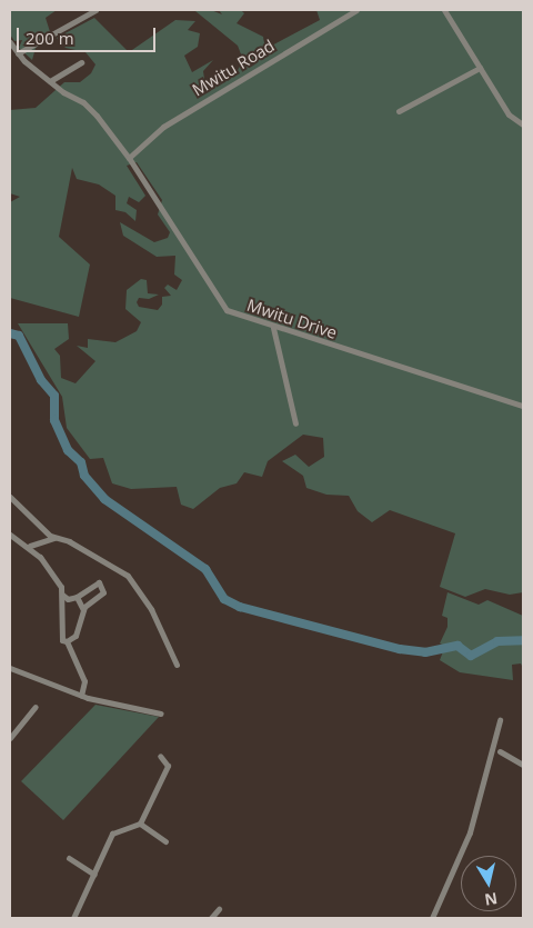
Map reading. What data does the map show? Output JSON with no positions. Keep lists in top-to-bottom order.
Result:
{
  "streets": {
    "street": ["Mwitu Road", "Mwitu Drive"]
  },
  "crossings": [
    ["Mwitu Road", "Mwitu Drive"]
  ],
  "scale_bar": "200 m",
  "north": "bottom"
}
